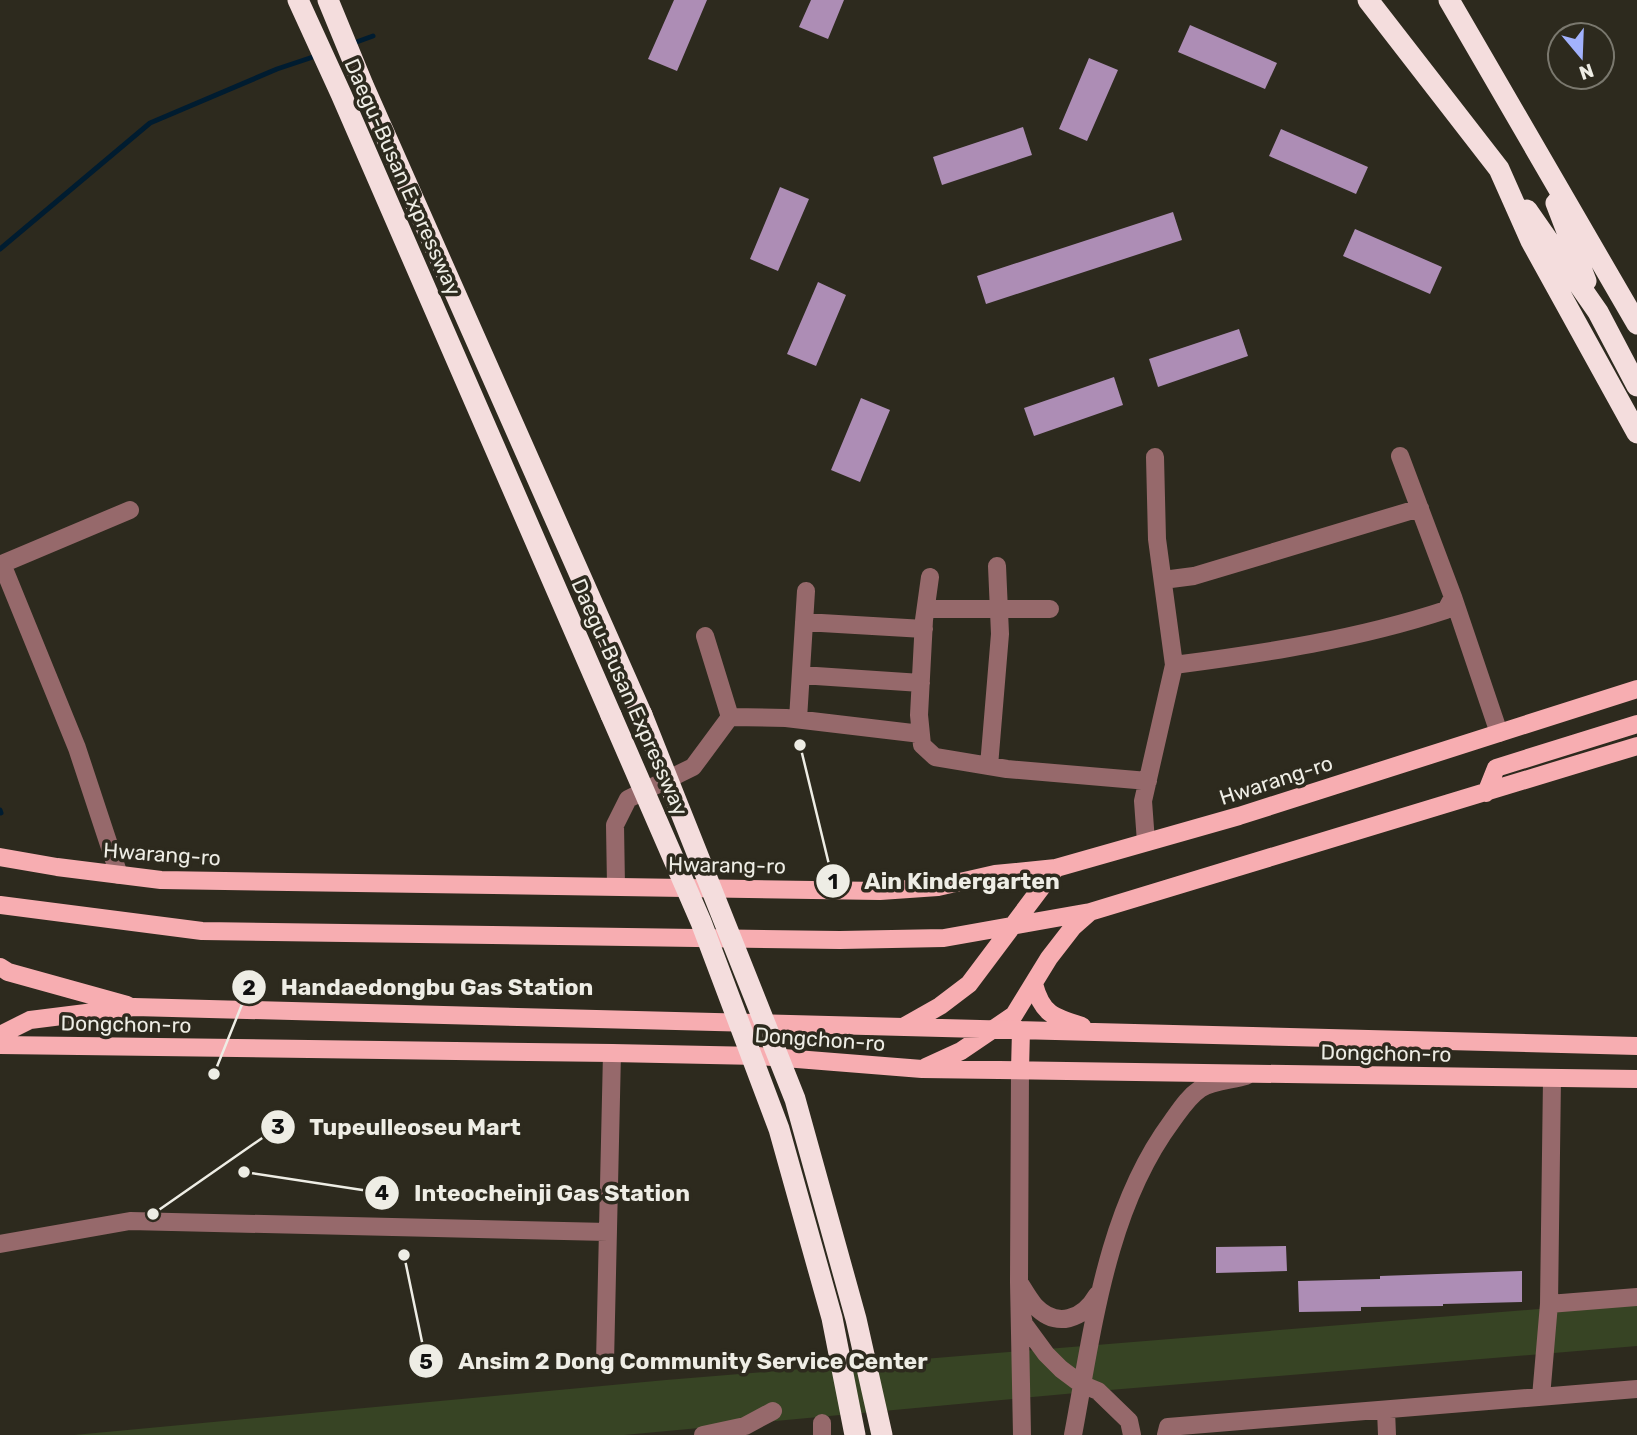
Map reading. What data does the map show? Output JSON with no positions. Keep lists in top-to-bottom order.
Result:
{
  "streets": {
    "highway": ["Daegu-Busan Expressway"],
    "main road": ["Hwarang-ro", "Dongchon-ro"]
  },
  "places": [
    "Ain Kindergarten",
    "Handaedongbu Gas Station",
    "Inteocheinji Gas Station",
    "Tupeulleoseu Mart",
    "Ansim 2 Dong Community Service Center"
  ],
  "north": "bottom"
}
